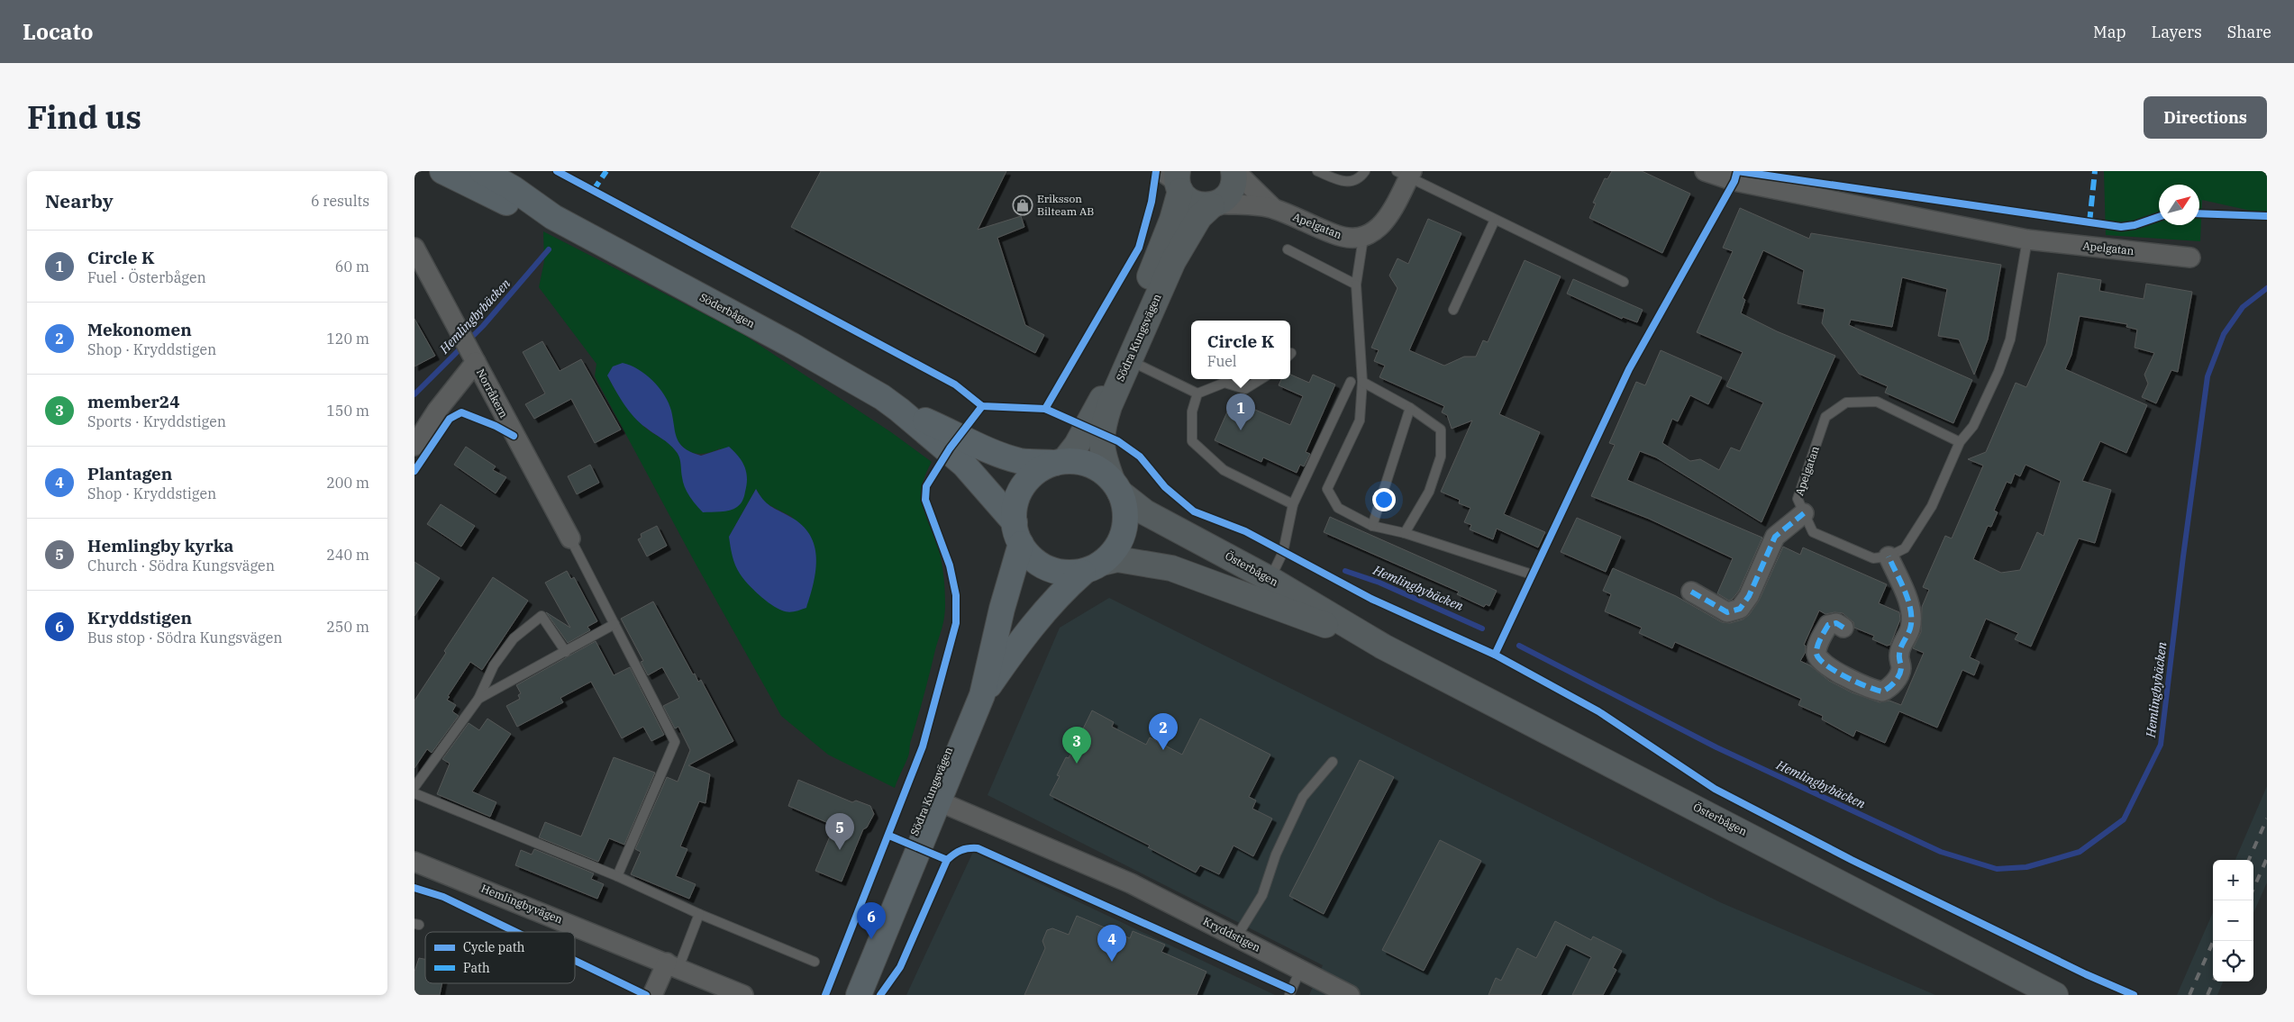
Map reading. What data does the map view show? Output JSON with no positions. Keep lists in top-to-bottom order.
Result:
{
  "streets": {
    "main road": ["Söderbågen", "Södra Kungsvägen", "Österbågen"],
    "street": [
      "Apelgatan",
      "Norråkern",
      "Hemlingbyvägen",
      "Kryddstigen"
    ]
  },
  "crossings": [
    ["Apelgatan", "Södra Kungsvägen"],
    ["Söderbågen", "Södra Kungsvägen"],
    ["Söderbågen", "Österbågen"],
    ["Södra Kungsvägen", "Österbågen"],
    ["Södra Kungsvägen", "Kryddstigen"]
  ],
  "water": ["Hemlingbybäcken"],
  "places": {
    "shop": ["Eriksson Bilteam AB"]
  },
  "legend": ["Cycle path", "Path"],
  "north": "top right",
  "page": {
    "header": "Locato",
    "nav": ["Map", "Layers", "Share"],
    "title": "Find us",
    "buttons": "Directions",
    "heading": ["Nearby", "6 results"],
    "list": [
      {
        "mark": "1",
        "name": "Circle K",
        "note": "Fuel · Österbågen",
        "value": "60 m"
      },
      {
        "mark": "2",
        "name": "Mekonomen",
        "note": "Shop · Kryddstigen",
        "value": "120 m"
      },
      {
        "mark": "3",
        "name": "member24",
        "note": "Sports · Kryddstigen",
        "value": "150 m"
      },
      {
        "mark": "4",
        "name": "Plantagen",
        "note": "Shop · Kryddstigen",
        "value": "200 m"
      },
      {
        "mark": "5",
        "name": "Hemlingby kyrka",
        "note": "Church · Södra Kungsvägen",
        "value": "240 m"
      },
      {
        "mark": "6",
        "name": "Kryddstigen",
        "note": "Bus stop · Södra Kungsvägen",
        "value": "250 m"
      }
    ],
    "popup": ["Circle K", "Fuel"],
    "pins": [
      "1",
      "2",
      "3",
      "5",
      "6",
      "4"
    ],
    "map_buttons": ["+", "−"]
  }
}
